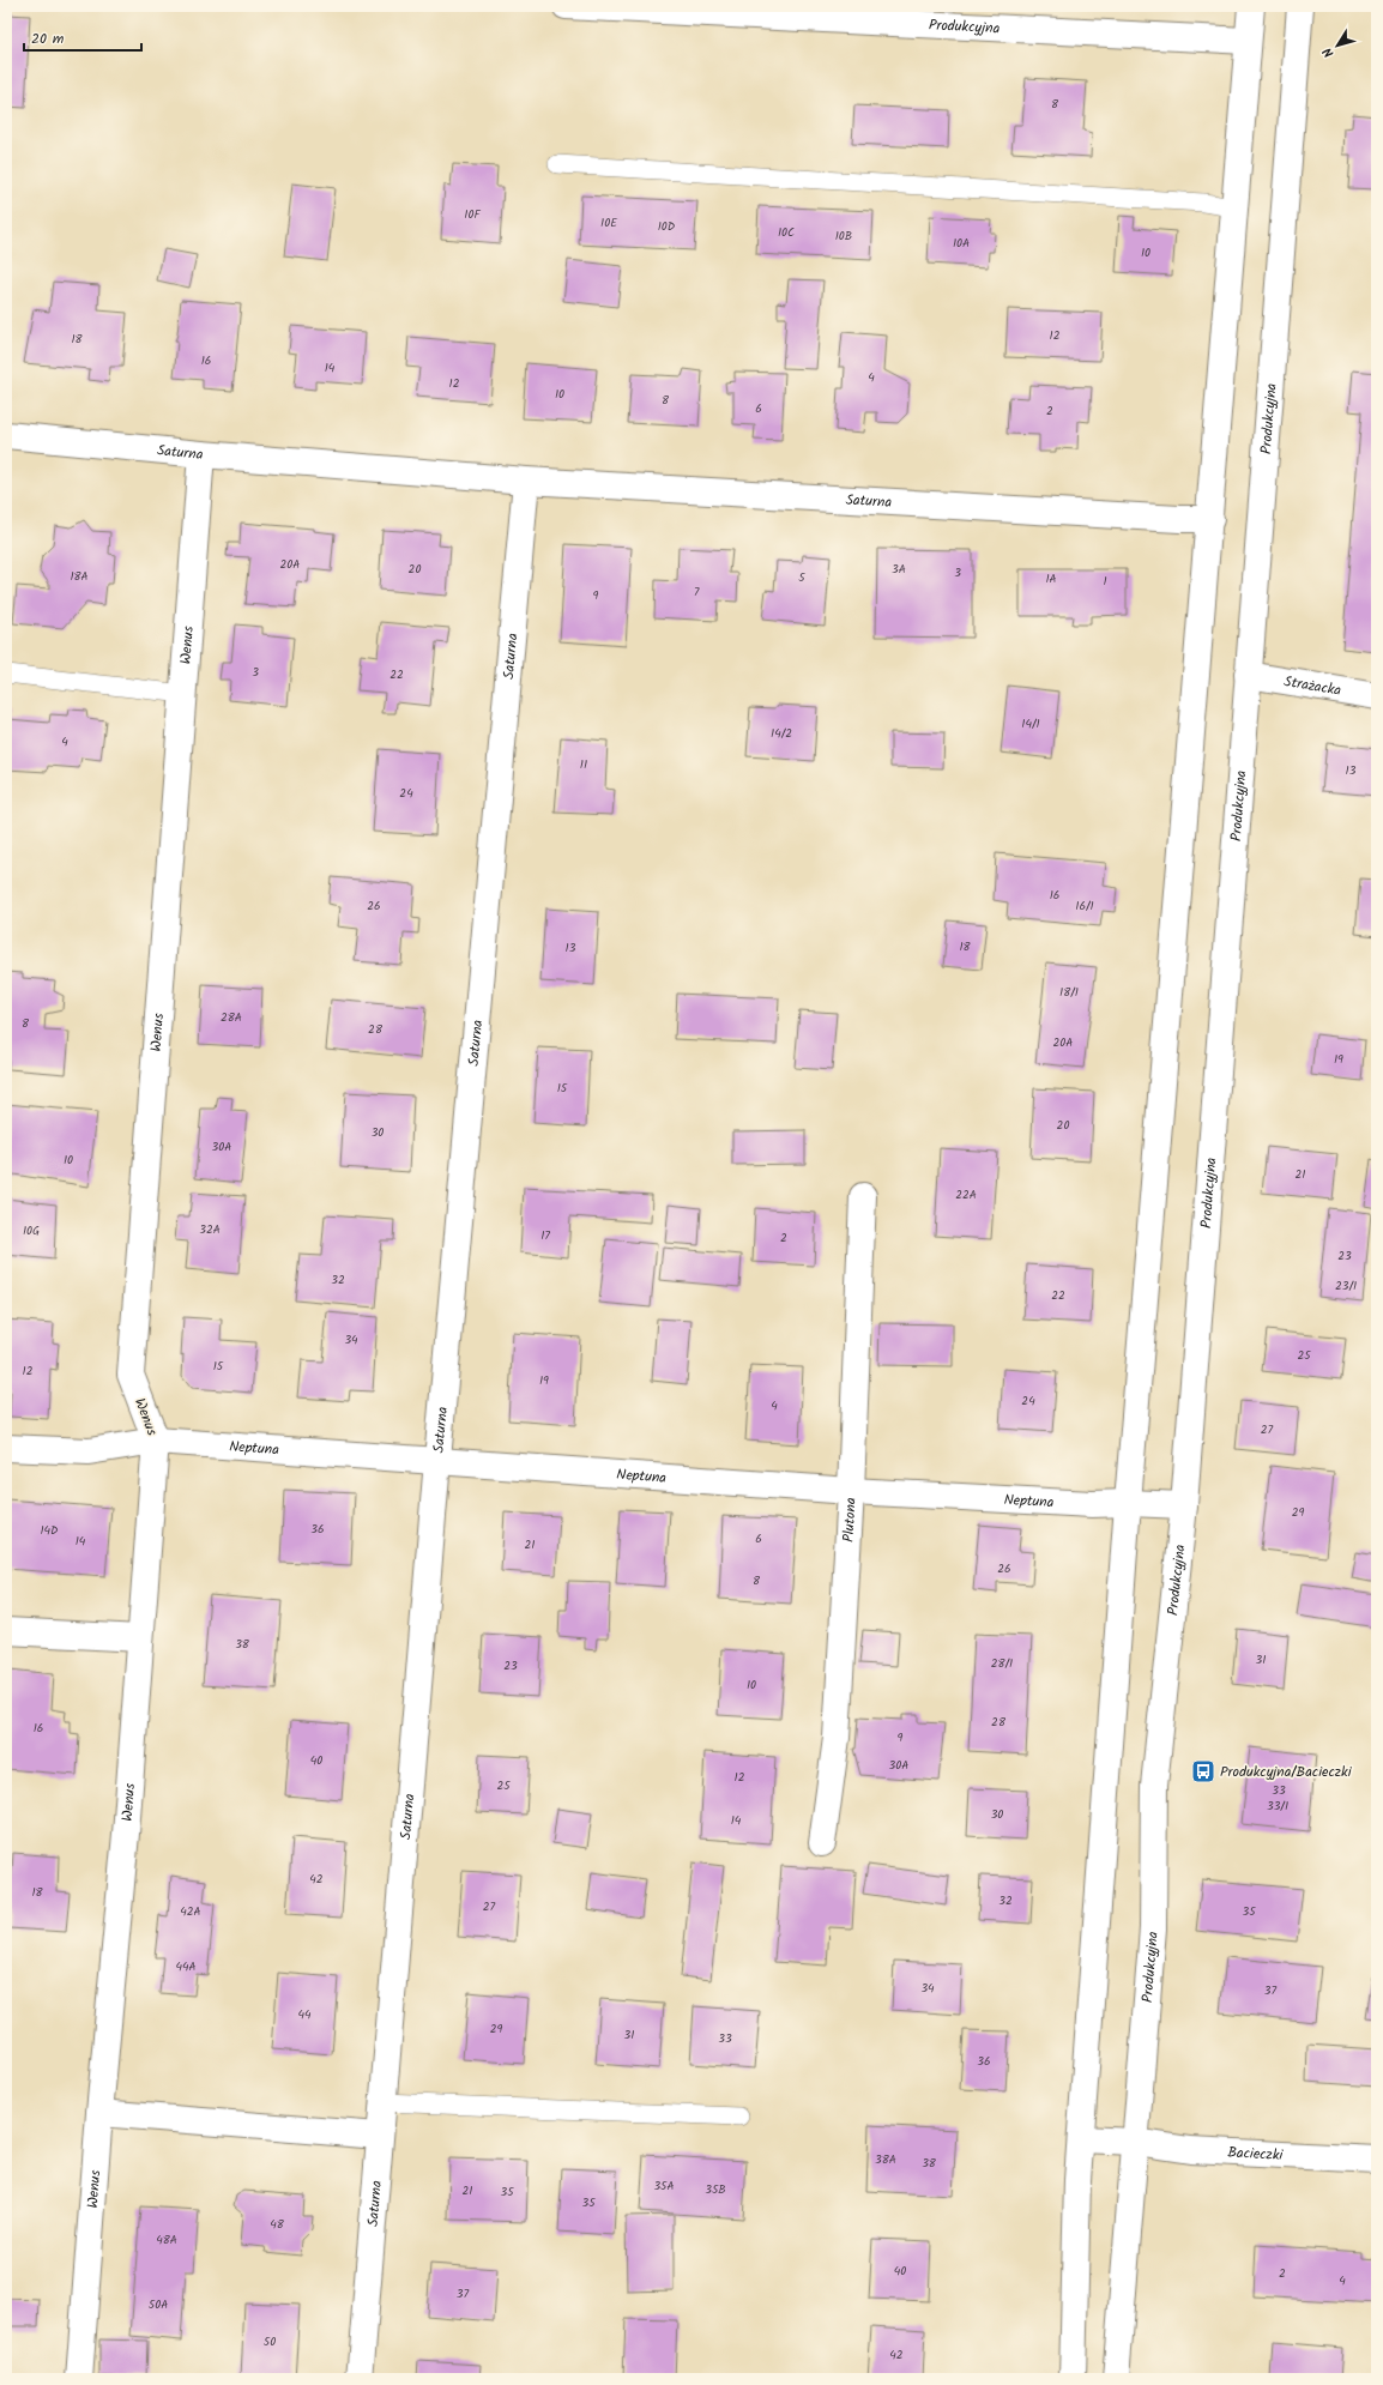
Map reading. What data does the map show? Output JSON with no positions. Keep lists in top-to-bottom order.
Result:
{
  "streets": {
    "street": [
      "Produkcyjna",
      "Saturna",
      "Wenus",
      "Strażacka",
      "Neptuna",
      "Plutona",
      "Bacieczki"
    ]
  },
  "crossings": [
    ["Produkcyjna", "Strażacka"],
    ["Produkcyjna", "Neptuna"],
    ["Produkcyjna", "Bacieczki"],
    ["Saturna", "Wenus"],
    ["Saturna", "Neptuna"],
    ["Wenus", "Neptuna"],
    ["Neptuna", "Plutona"]
  ],
  "places": {
    "bus stop": ["Produkcyjna/Bacieczki"]
  },
  "house_numbers": [
    "8",
    "10F",
    "10E",
    "10D",
    "10C",
    "10B",
    "10A",
    "10",
    "12",
    "18",
    "16",
    "14",
    "4",
    "12",
    "10",
    "8",
    "6",
    "2",
    "20A",
    "20",
    "3A",
    "3",
    "18A",
    "5",
    "1A",
    "1",
    "7",
    "9",
    "3",
    "22",
    "14/1",
    "14/2",
    "4",
    "11",
    "13",
    "24",
    "16",
    "26",
    "16/1",
    "18",
    "13",
    "18/1",
    "28A",
    "8",
    "28",
    "20A",
    "19",
    "15",
    "20",
    "30",
    "30A",
    "10",
    "21",
    "22A",
    "32A",
    "10G",
    "17",
    "2",
    "23",
    "32",
    "23/1",
    "22",
    "34",
    "25",
    "15",
    "12",
    "19",
    "24",
    "4",
    "27",
    "29",
    "36",
    "14D",
    "6",
    "14",
    "21",
    "26",
    "8",
    "38",
    "31",
    "28/1",
    "23",
    "10",
    "28",
    "16",
    "9",
    "40",
    "30A",
    "12",
    "25",
    "33",
    "33/1",
    "30",
    "14",
    "42",
    "18",
    "32",
    "27",
    "42A",
    "35",
    "44A",
    "34",
    "37",
    "44",
    "29",
    "31",
    "33",
    "36",
    "38A",
    "38",
    "35A",
    "35B",
    "21",
    "35",
    "35",
    "48",
    "48A",
    "40",
    "2",
    "4",
    "37",
    "50A",
    "50",
    "42"
  ],
  "scale_bar": "20 m",
  "north": "bottom left"
}
